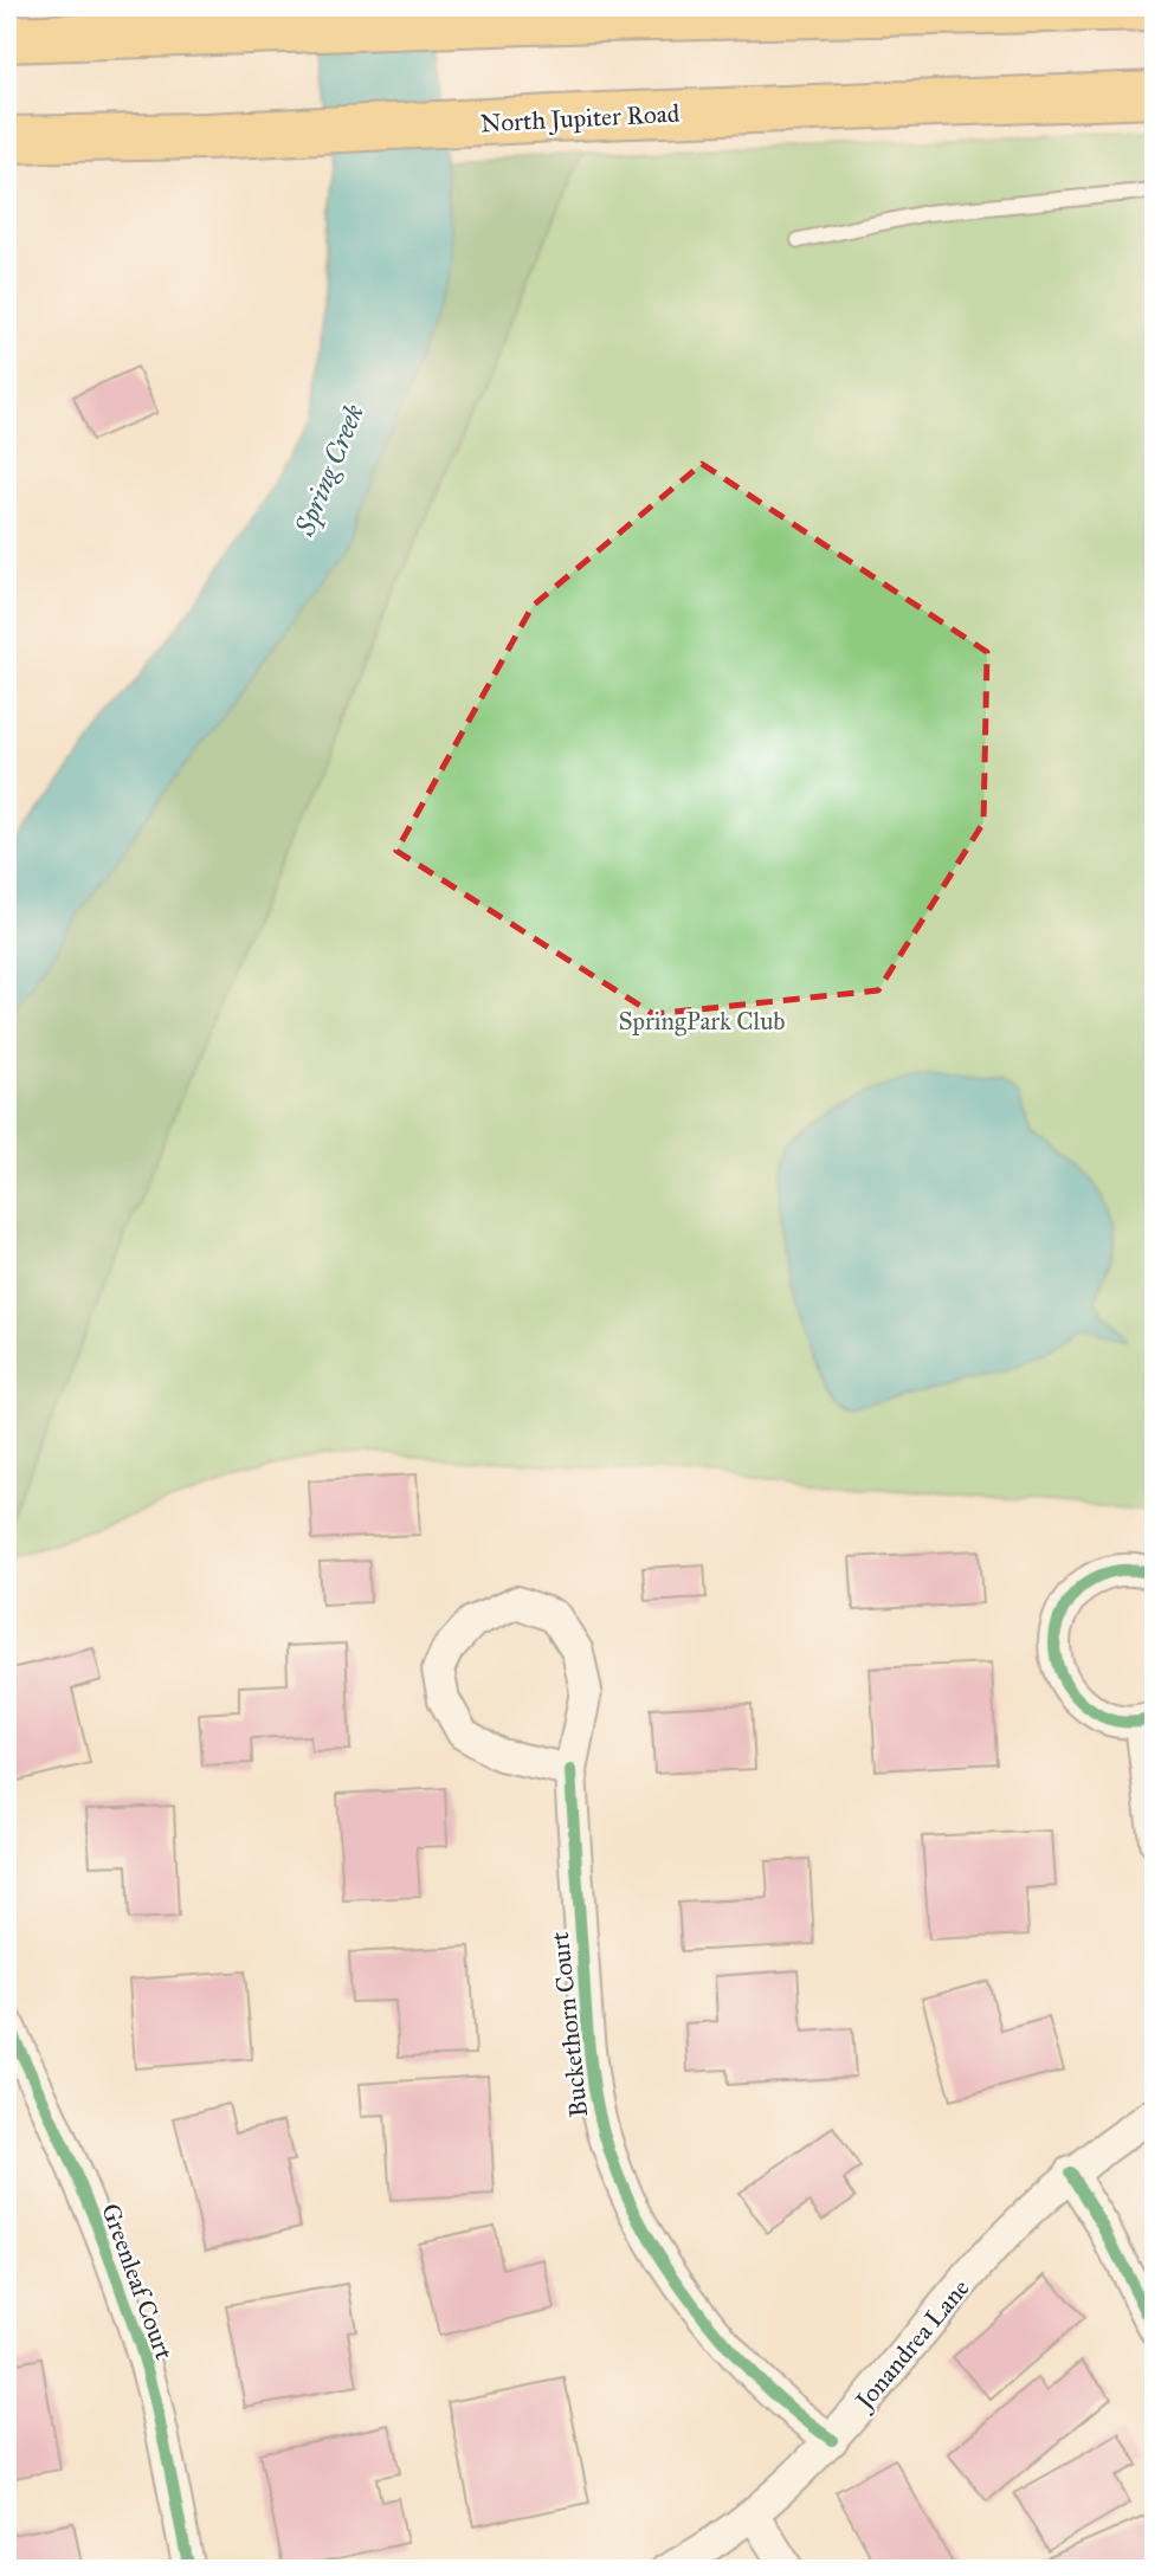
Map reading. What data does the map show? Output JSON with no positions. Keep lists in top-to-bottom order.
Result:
{
  "streets": {
    "main road": ["North Jupiter Road"],
    "street": ["Buckethorn Court", "Greenleaf Court", "Jonandrea Lane"]
  },
  "crossings": [
    ["Buckethorn Court", "Jonandrea Lane"]
  ],
  "water": ["Spring Creek"],
  "parks": ["SpringPark Club"]
}
